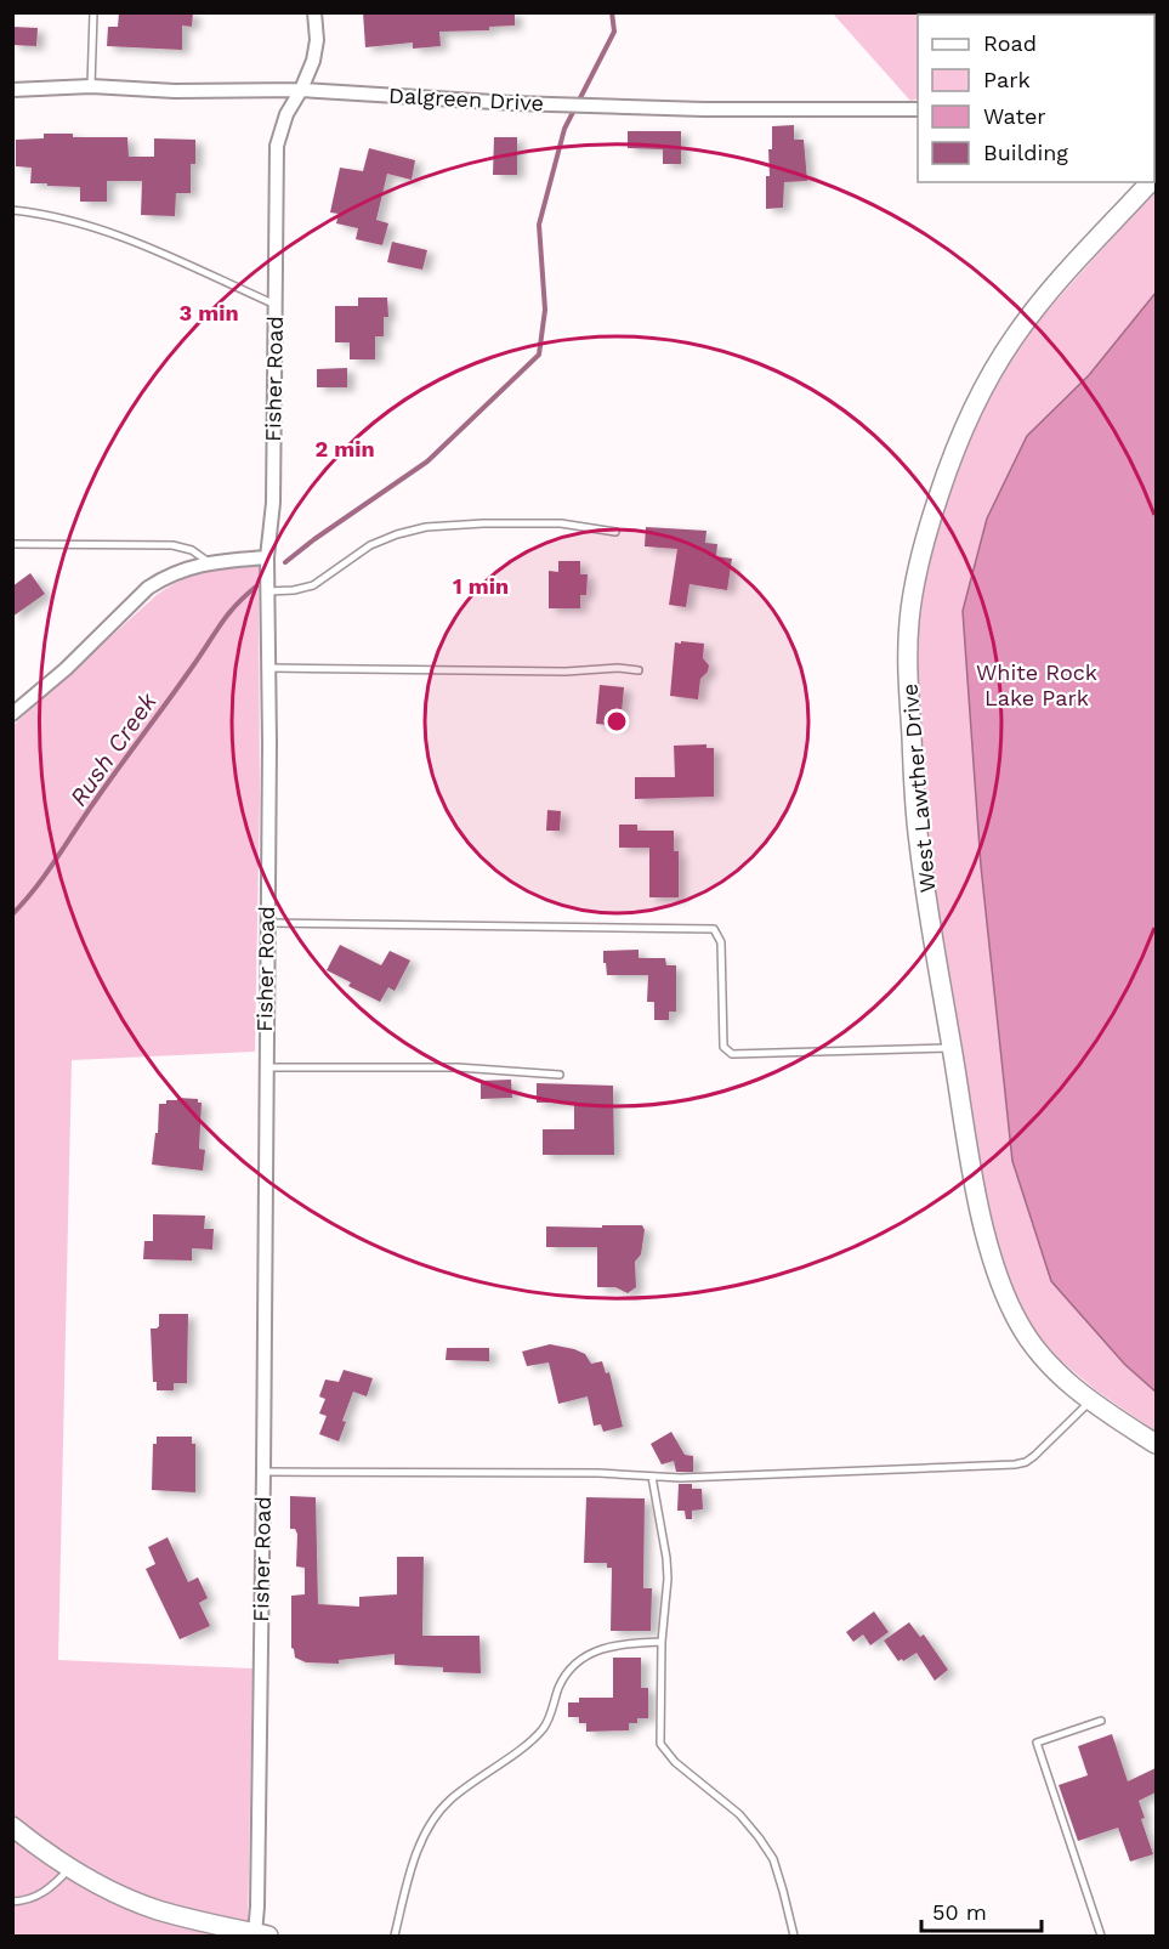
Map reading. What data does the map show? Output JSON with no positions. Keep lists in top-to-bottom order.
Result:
{
  "streets": {
    "street": ["Dalgreen Drive", "Fisher Road", "West Lawther Drive"]
  },
  "crossings": [
    ["Dalgreen Drive", "Fisher Road"]
  ],
  "water": ["Rush Creek"],
  "parks": ["White Rock Lake Park"],
  "legend": [
    "Road",
    "Park",
    "Water",
    "Building"
  ],
  "scale_bar": "50 m",
  "rings": ["3 min", "2 min", "1 min"]
}
